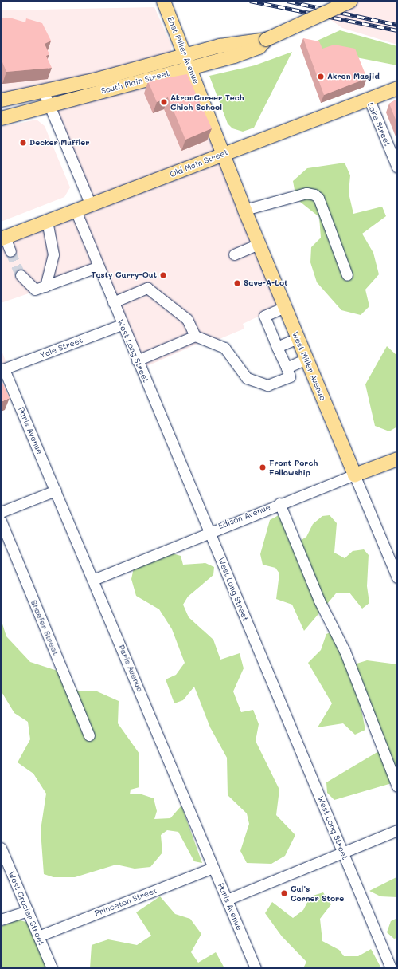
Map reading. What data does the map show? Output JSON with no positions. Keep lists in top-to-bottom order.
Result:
{
  "streets": {
    "main road": [
      "East Miller Avenue",
      "South Main Street",
      "Old Main Street",
      "West Miller Avenue",
      "Edison Avenue"
    ],
    "street": [
      "Lake Street",
      "Yale Street",
      "West Long Street",
      "Paris Avenue",
      "Shaefer Street",
      "Princeton Street",
      "West Crosier Street"
    ]
  },
  "crossings": [
    ["East Miller Avenue", "South Main Street"],
    ["East Miller Avenue", "Old Main Street"],
    ["East Miller Avenue", "West Miller Avenue"],
    ["Lake Street", "Old Main Street"],
    ["Old Main Street", "West Long Street"],
    ["Old Main Street", "West Miller Avenue"],
    ["Yale Street", "West Long Street"],
    ["Yale Street", "Paris Avenue"],
    ["West Long Street", "Edison Avenue"],
    ["West Miller Avenue", "Edison Avenue"],
    ["Paris Avenue", "Edison Avenue"],
    ["Paris Avenue", "Princeton Street"],
    ["Princeton Street", "West Crosier Street"]
  ],
  "places": [
    "Akron Masjid",
    "AkronCareer Tech Chich School",
    "Decker Muffler",
    "Tasty Carry-Out",
    "Save-A-Lot",
    "Front Porch Fellowship",
    "Cal’s Corner Store"
  ]
}
